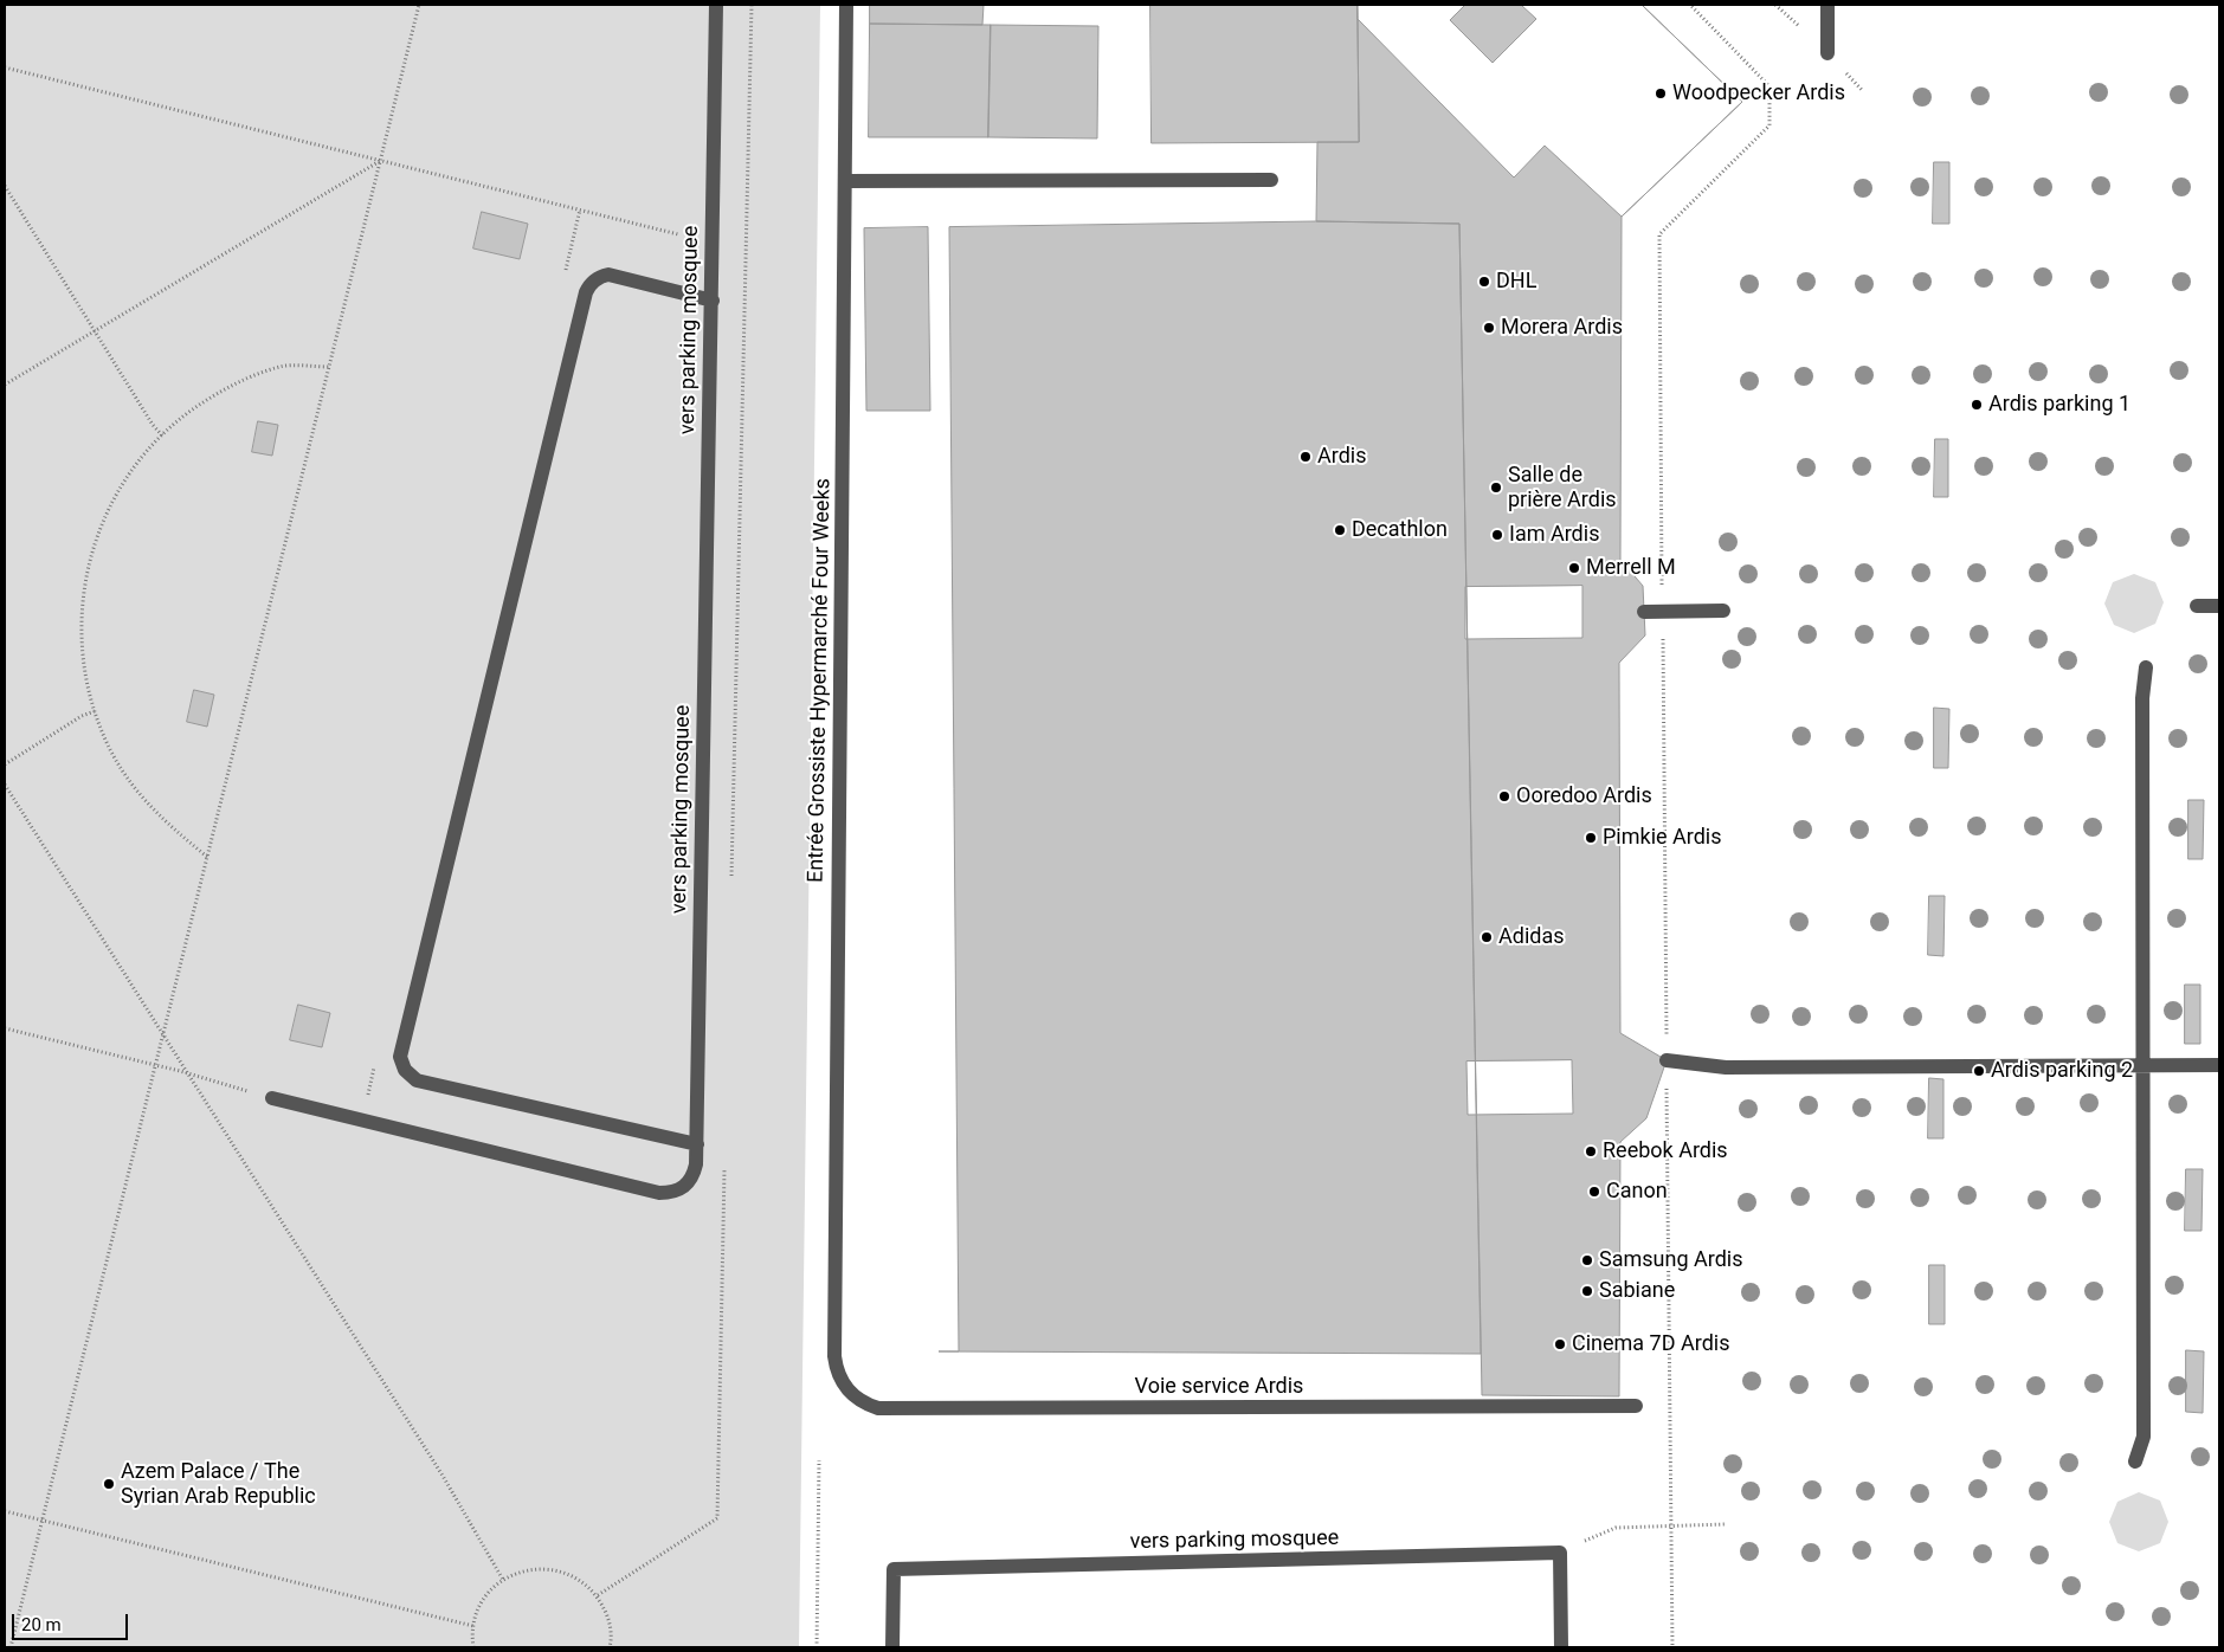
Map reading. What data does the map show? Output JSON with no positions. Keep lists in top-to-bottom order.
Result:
{
  "streets": {
    "street": ["vers parking mosquee", "Entrée Grossiste Hypermarché Four Weeks", "Voie service Ardis"]
  },
  "crossings": [
    ["Entrée Grossiste Hypermarché Four Weeks", "Voie service Ardis"]
  ],
  "places": [
    "Woodpecker Ardis",
    "DHL",
    "Morera Ardis",
    "Ardis parking 1",
    "Ardis",
    "Salle de prière Ardis",
    "Decathlon",
    "Iam Ardis",
    "Merrell M",
    "Ooredoo Ardis",
    "Pimkie Ardis",
    "Adidas",
    "Ardis parking 2",
    "Reebok Ardis",
    "Canon",
    "Samsung Ardis",
    "Sabiane",
    "Cinema 7D Ardis",
    "Azem Palace / The Syrian Arab Republic"
  ],
  "scale_bar": "20 m"
}
